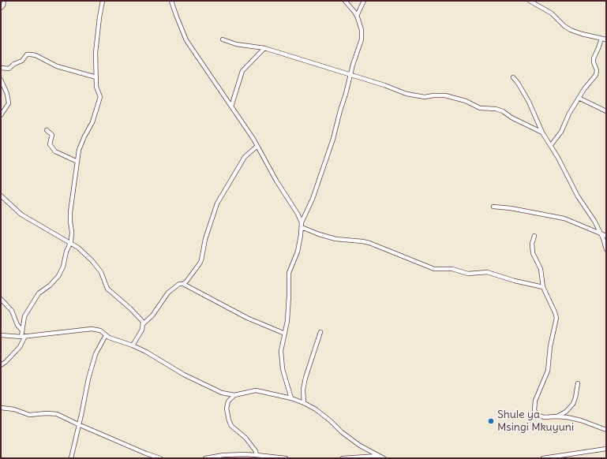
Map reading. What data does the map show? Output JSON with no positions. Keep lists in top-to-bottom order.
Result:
{
  "places": ["Shule ya Msingi Mkuyuni"]
}
